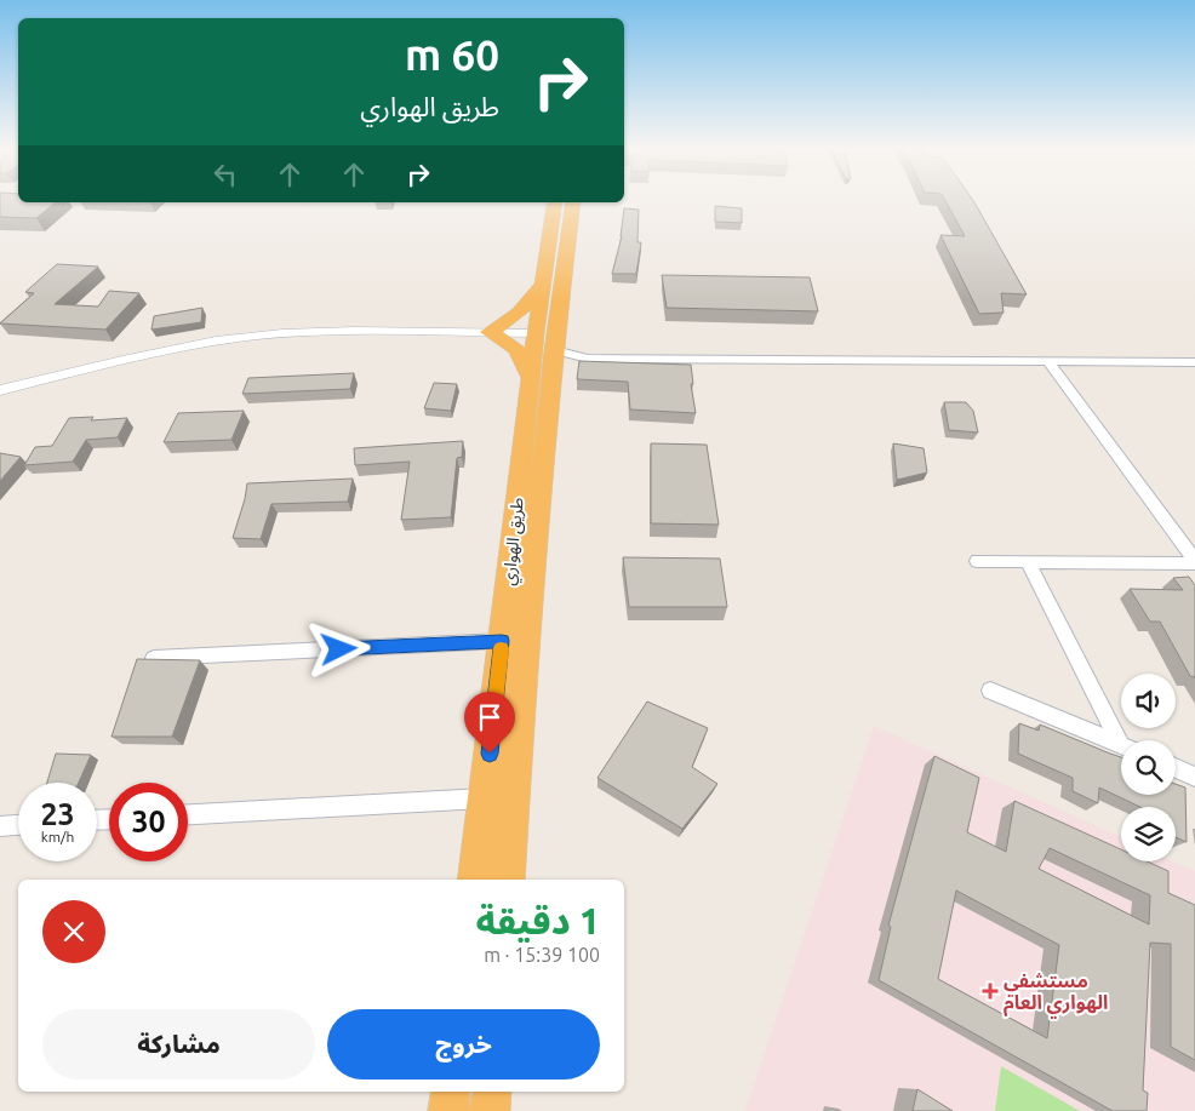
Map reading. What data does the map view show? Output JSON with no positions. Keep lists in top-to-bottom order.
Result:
{
  "streets": {
    "highway": ["طريق الهواري"]
  },
  "places": {
    "health": ["مستشفي الهواري العام"]
  },
  "page": {
    "turn": ["60 m", "طريق الهواري"],
    "speed": "23 km/h",
    "limit": "30",
    "heading": ["1 دقيقة", "100 m · 15:39"],
    "buttons": ["خروج", "مشاركة"]
  }
}
